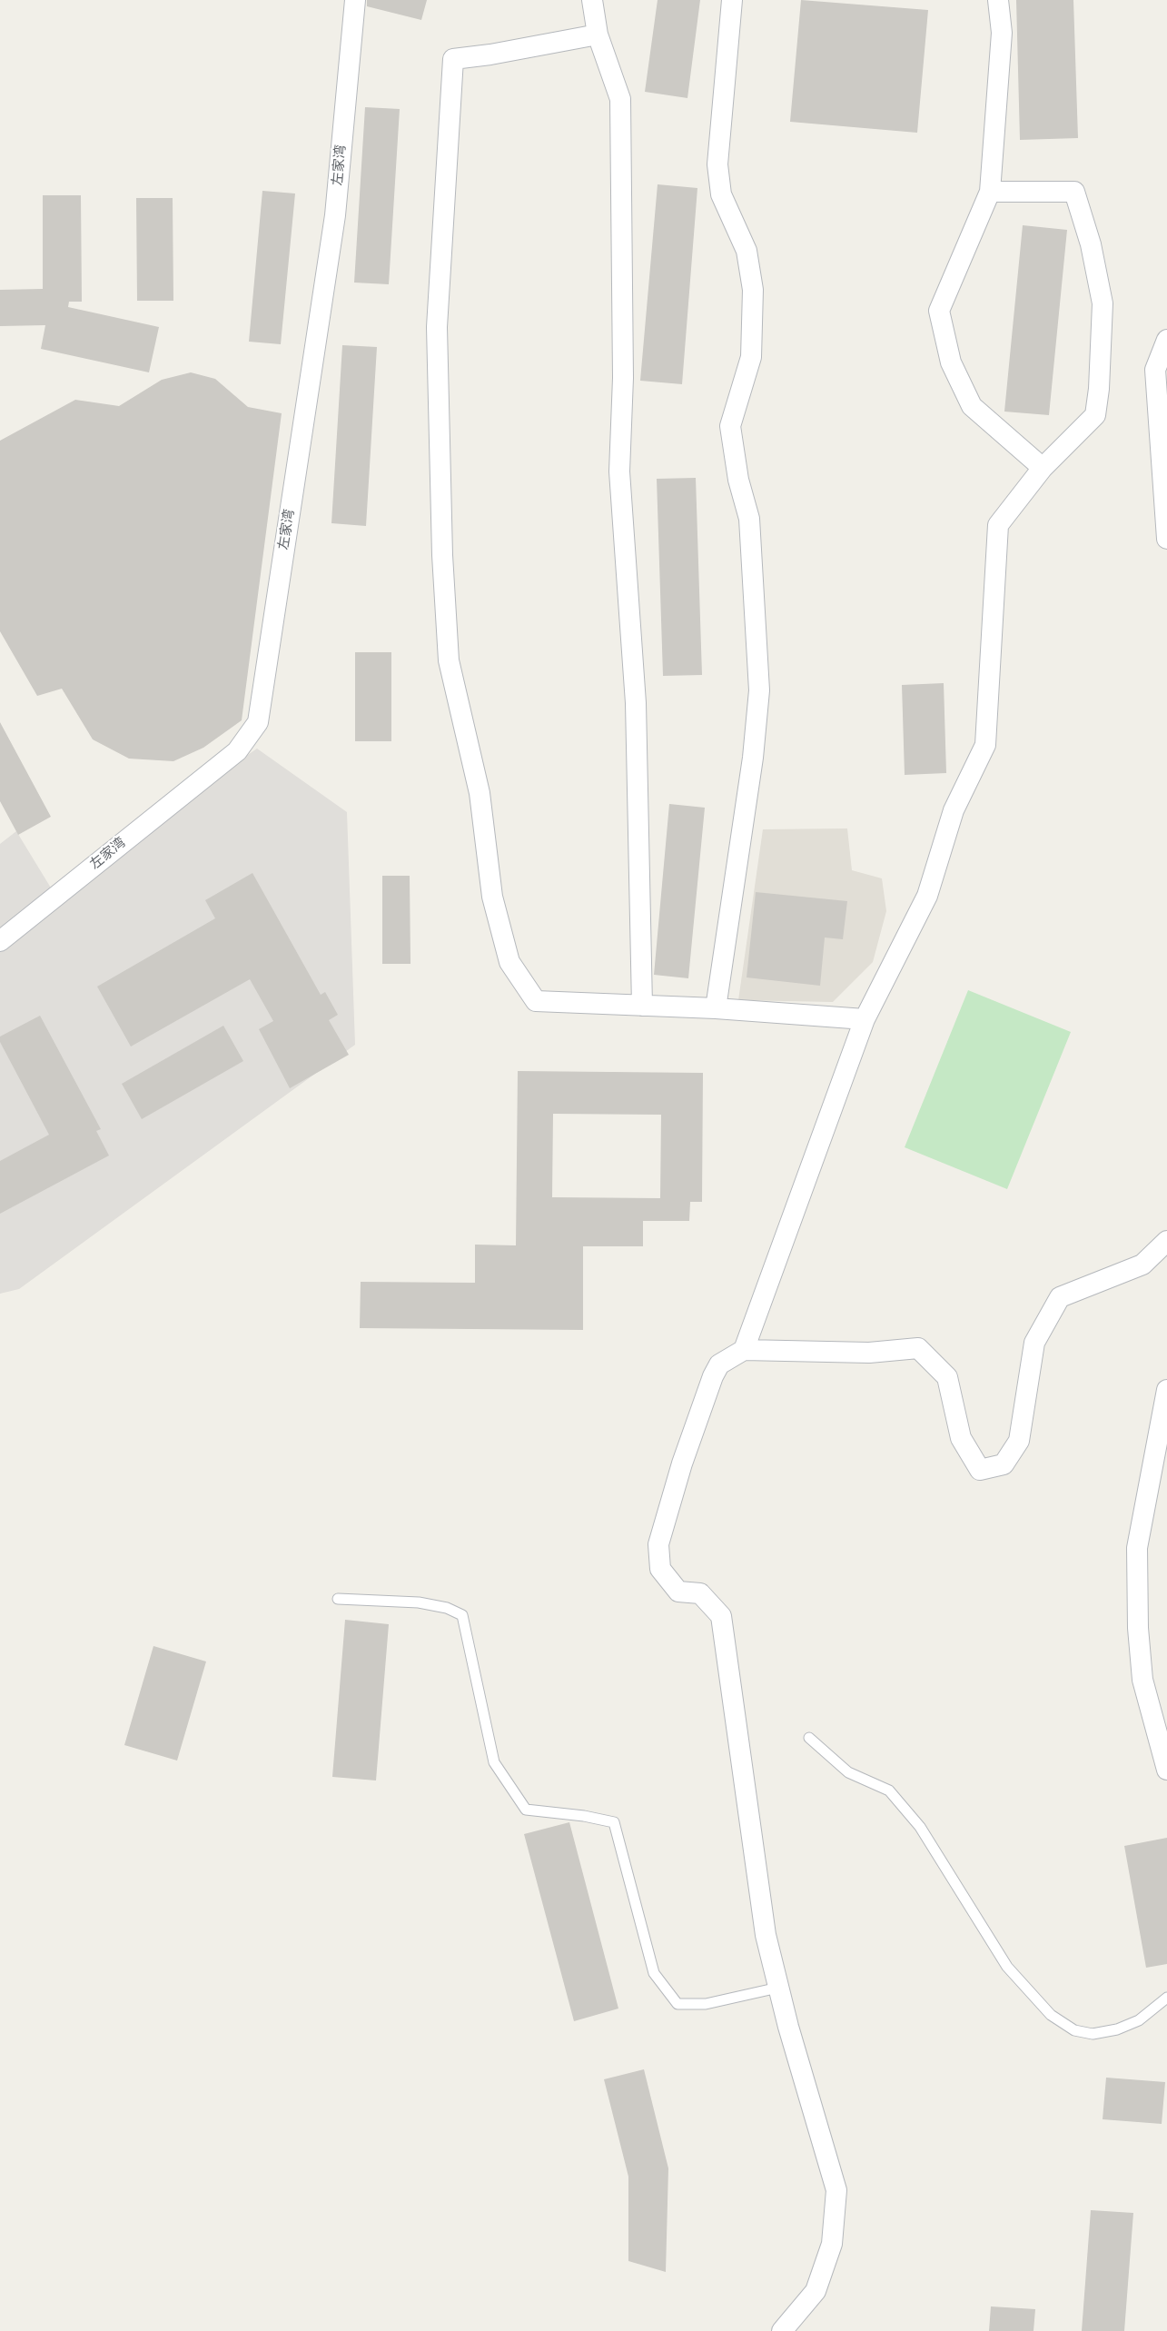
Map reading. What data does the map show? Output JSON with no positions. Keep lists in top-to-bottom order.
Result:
{
  "streets": {
    "street": ["左家湾"]
  }
}
